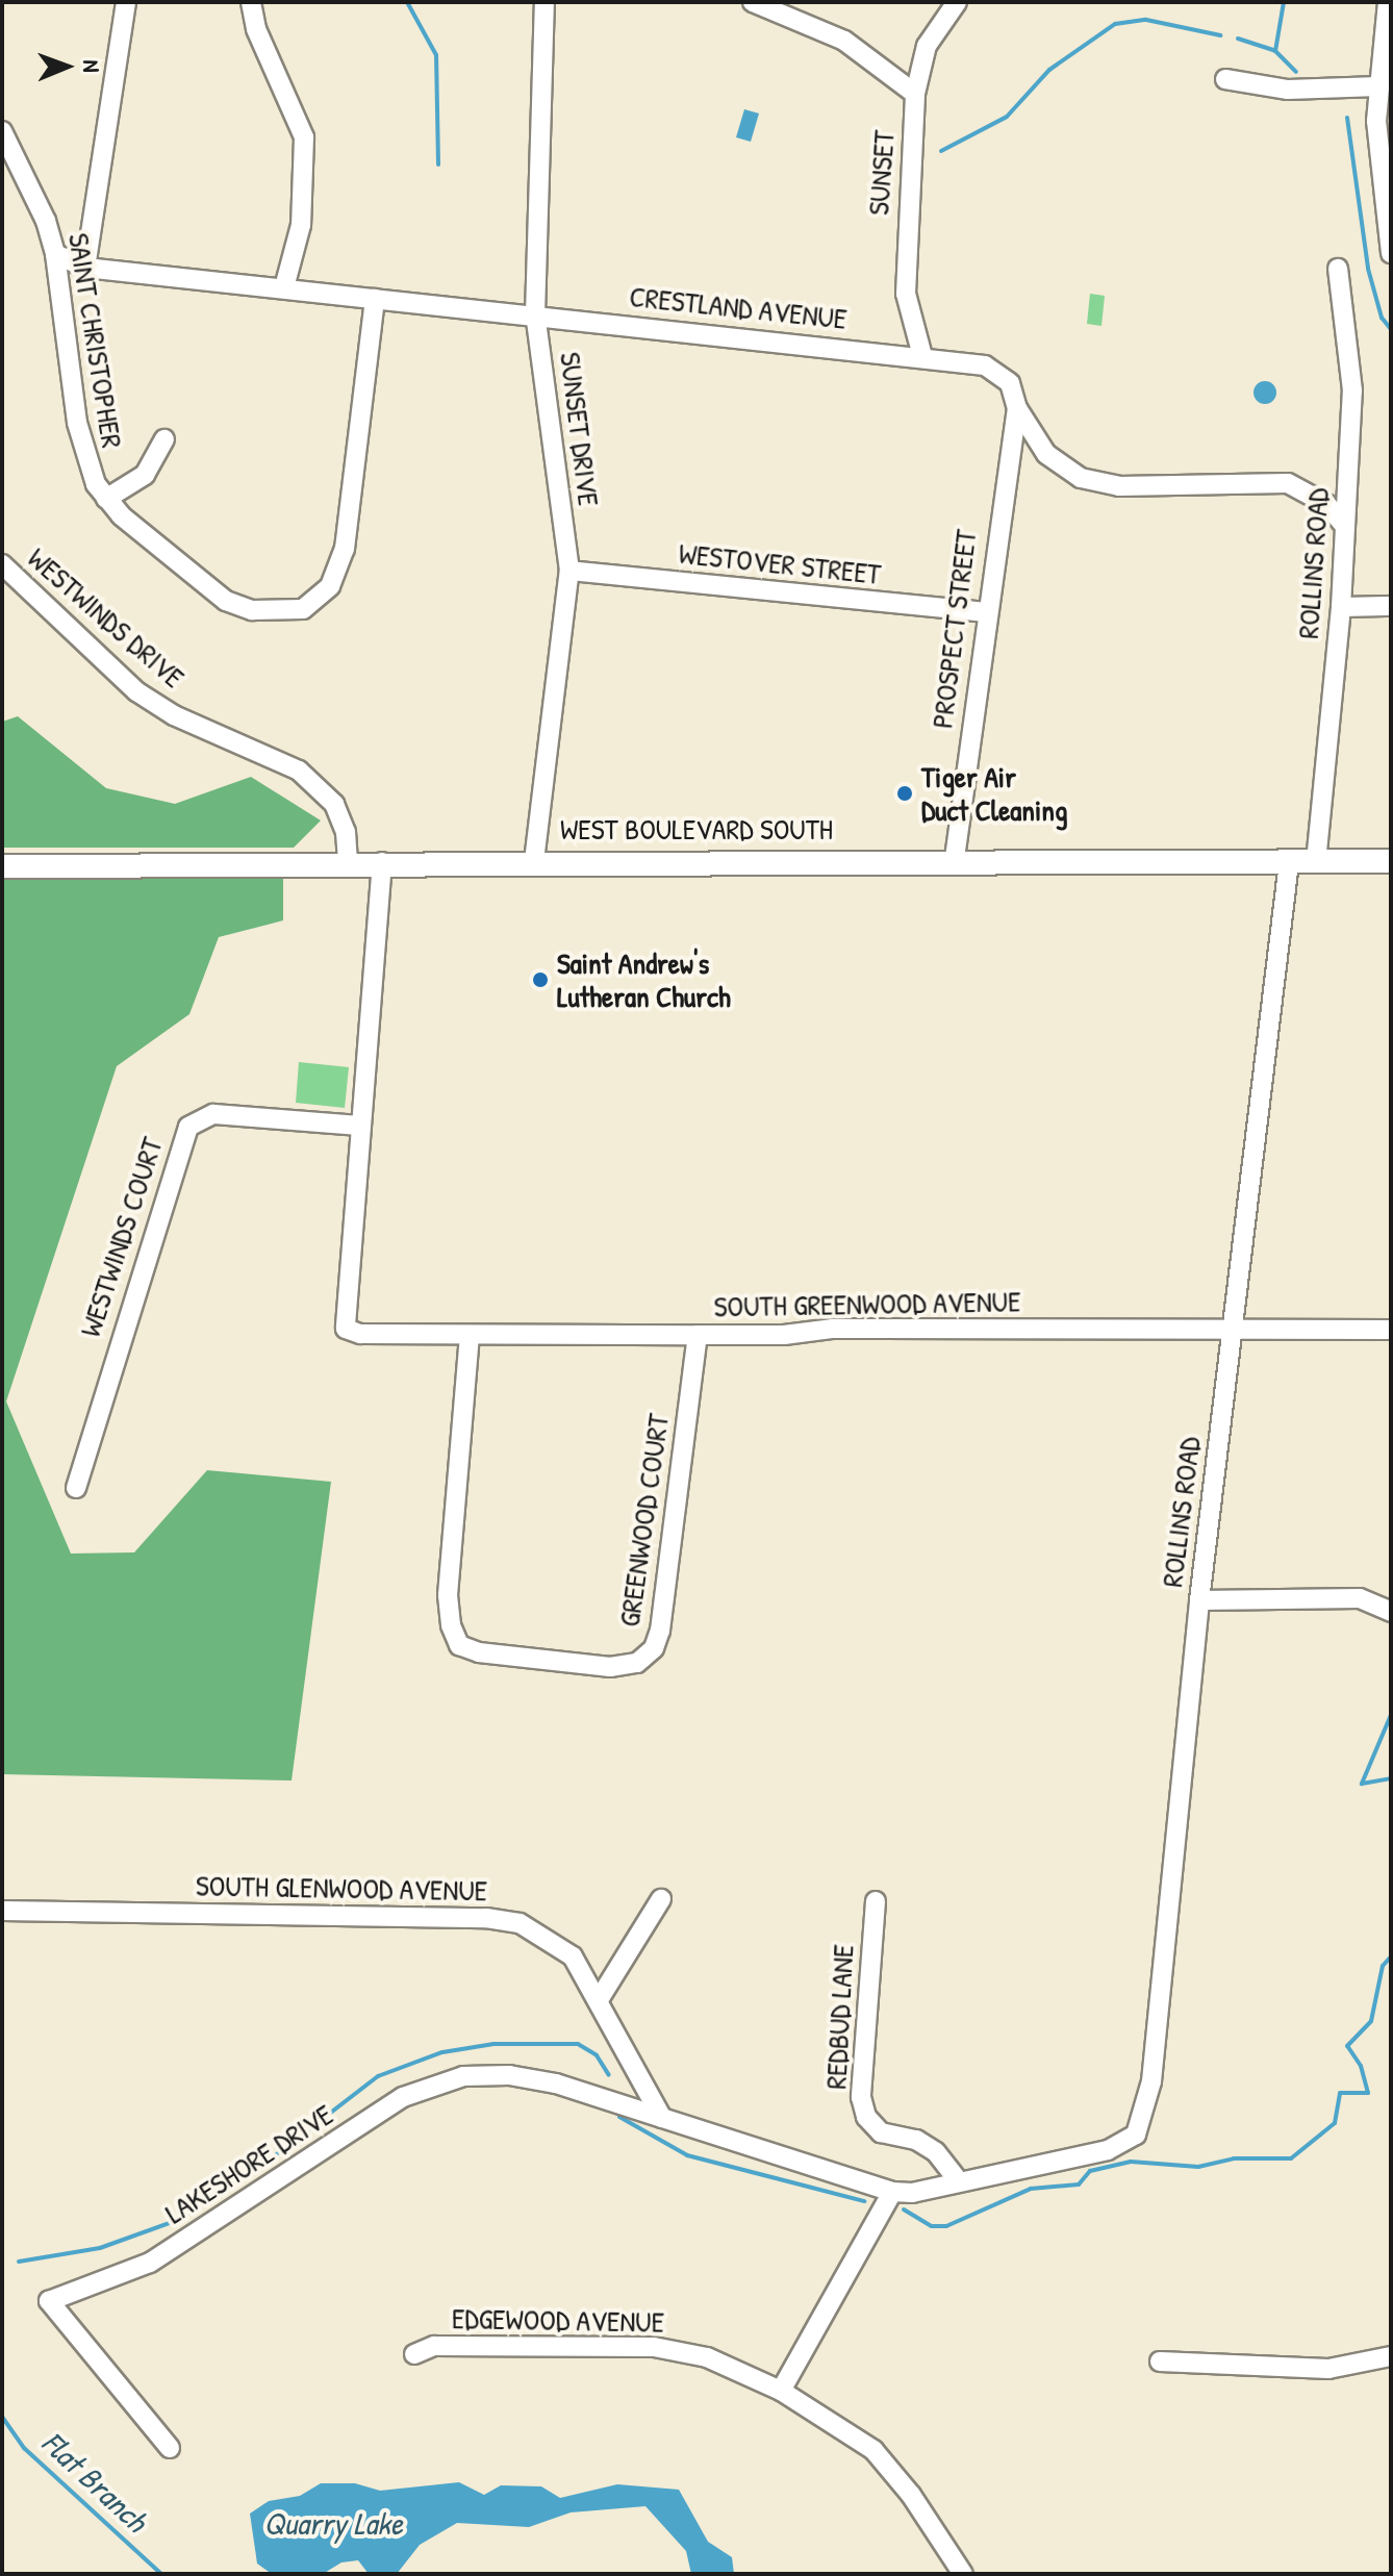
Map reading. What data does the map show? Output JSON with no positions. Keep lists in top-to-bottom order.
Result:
{
  "streets": {
    "main road": ["WEST BOULEVARD SOUTH"],
    "street": [
      "SUNSET",
      "CRESTLAND AVENUE",
      "SAINT CHRISTOPHER",
      "SUNSET DRIVE",
      "WESTOVER STREET",
      "ROLLINS ROAD",
      "WESTWINDS DRIVE",
      "PROSPECT STREET",
      "WESTWINDS COURT",
      "SOUTH GREENWOOD AVENUE",
      "GREENWOOD COURT",
      "SOUTH GLENWOOD AVENUE",
      "REDBUD LANE",
      "LAKESHORE DRIVE",
      "EDGEWOOD AVENUE"
    ]
  },
  "crossings": [
    ["SUNSET", "CRESTLAND AVENUE"],
    ["CRESTLAND AVENUE", "SAINT CHRISTOPHER"],
    ["CRESTLAND AVENUE", "SUNSET DRIVE"],
    ["CRESTLAND AVENUE", "ROLLINS ROAD"],
    ["CRESTLAND AVENUE", "PROSPECT STREET"],
    ["SUNSET DRIVE", "WESTOVER STREET"],
    ["SUNSET DRIVE", "WEST BOULEVARD SOUTH"],
    ["WESTOVER STREET", "PROSPECT STREET"],
    ["ROLLINS ROAD", "WEST BOULEVARD SOUTH"],
    ["ROLLINS ROAD", "SOUTH GREENWOOD AVENUE"],
    ["ROLLINS ROAD", "REDBUD LANE"],
    ["WESTWINDS DRIVE", "WEST BOULEVARD SOUTH"],
    ["PROSPECT STREET", "WEST BOULEVARD SOUTH"],
    ["WESTWINDS COURT", "SOUTH GREENWOOD AVENUE"],
    ["SOUTH GREENWOOD AVENUE", "GREENWOOD COURT"],
    ["SOUTH GLENWOOD AVENUE", "LAKESHORE DRIVE"]
  ],
  "water": ["Flat Branch", "Quarry Lake"],
  "places": ["Tiger Air Duct Cleaning", "Saint Andrew's Lutheran Church"],
  "north": "right"
}
